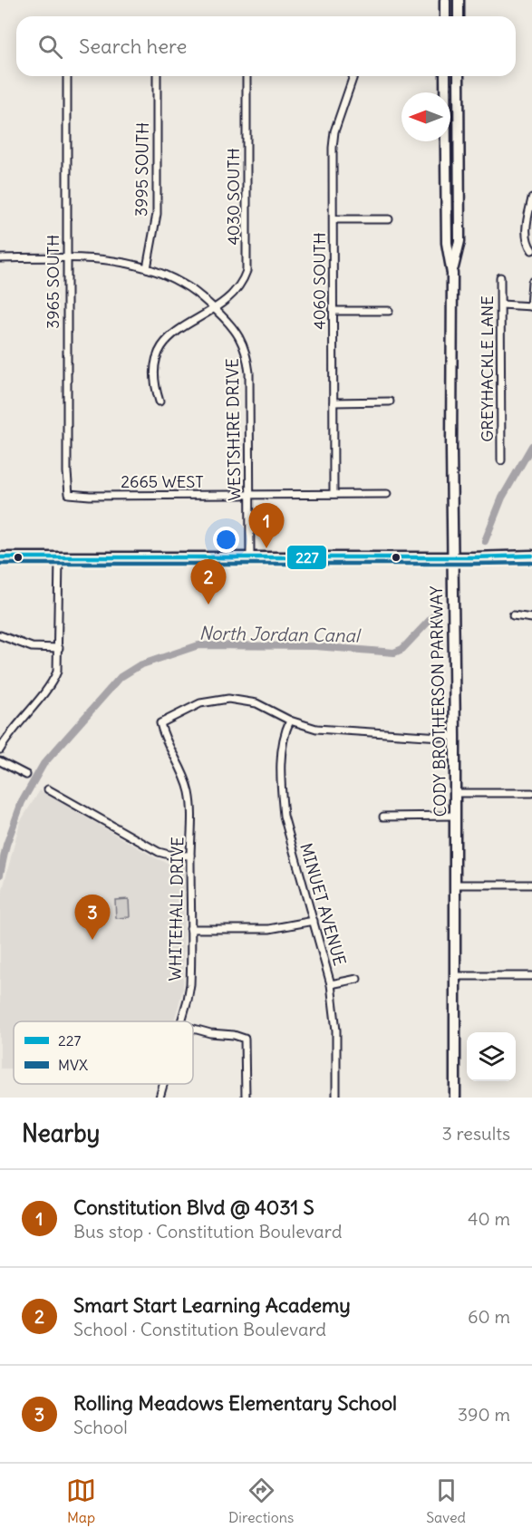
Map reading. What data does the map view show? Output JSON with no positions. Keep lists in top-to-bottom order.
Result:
{
  "streets": {
    "main road": ["CODY BROTHERSON PARKWAY"],
    "street": [
      "3995 SOUTH",
      "4030 SOUTH",
      "4060 SOUTH",
      "3965 SOUTH",
      "GREYHACKLE LANE",
      "WESTSHIRE DRIVE",
      "2665 WEST",
      "MINUET AVENUE",
      "WHITEHALL DRIVE"
    ]
  },
  "crossings": [
    ["3995 SOUTH", "WESTSHIRE DRIVE"],
    ["4030 SOUTH", "WESTSHIRE DRIVE"],
    ["4060 SOUTH", "2665 WEST"],
    ["3965 SOUTH", "WESTSHIRE DRIVE"],
    ["3965 SOUTH", "2665 WEST"],
    ["WESTSHIRE DRIVE", "2665 WEST"],
    ["MINUET AVENUE", "WHITEHALL DRIVE"]
  ],
  "water": ["North Jordan Canal"],
  "lines": ["transit line 227", "transit line MVX"],
  "legend": ["227", "MVX"],
  "north": "left",
  "page": {
    "search": "Search here",
    "pins": ["1", "2", "3"],
    "heading": ["Nearby", "3 results"],
    "list": [
      {
        "mark": "1",
        "name": "Constitution Blvd @ 4031 S",
        "note": "Bus stop · Constitution Boulevard",
        "value": "40 m"
      },
      {
        "mark": "2",
        "name": "Smart Start Learning Academy",
        "note": "School · Constitution Boulevard",
        "value": "60 m"
      },
      {
        "mark": "3",
        "name": "Rolling Meadows Elementary School",
        "note": "School",
        "value": "390 m"
      }
    ],
    "nav": ["Map", "Directions", "Saved"]
  }
}
